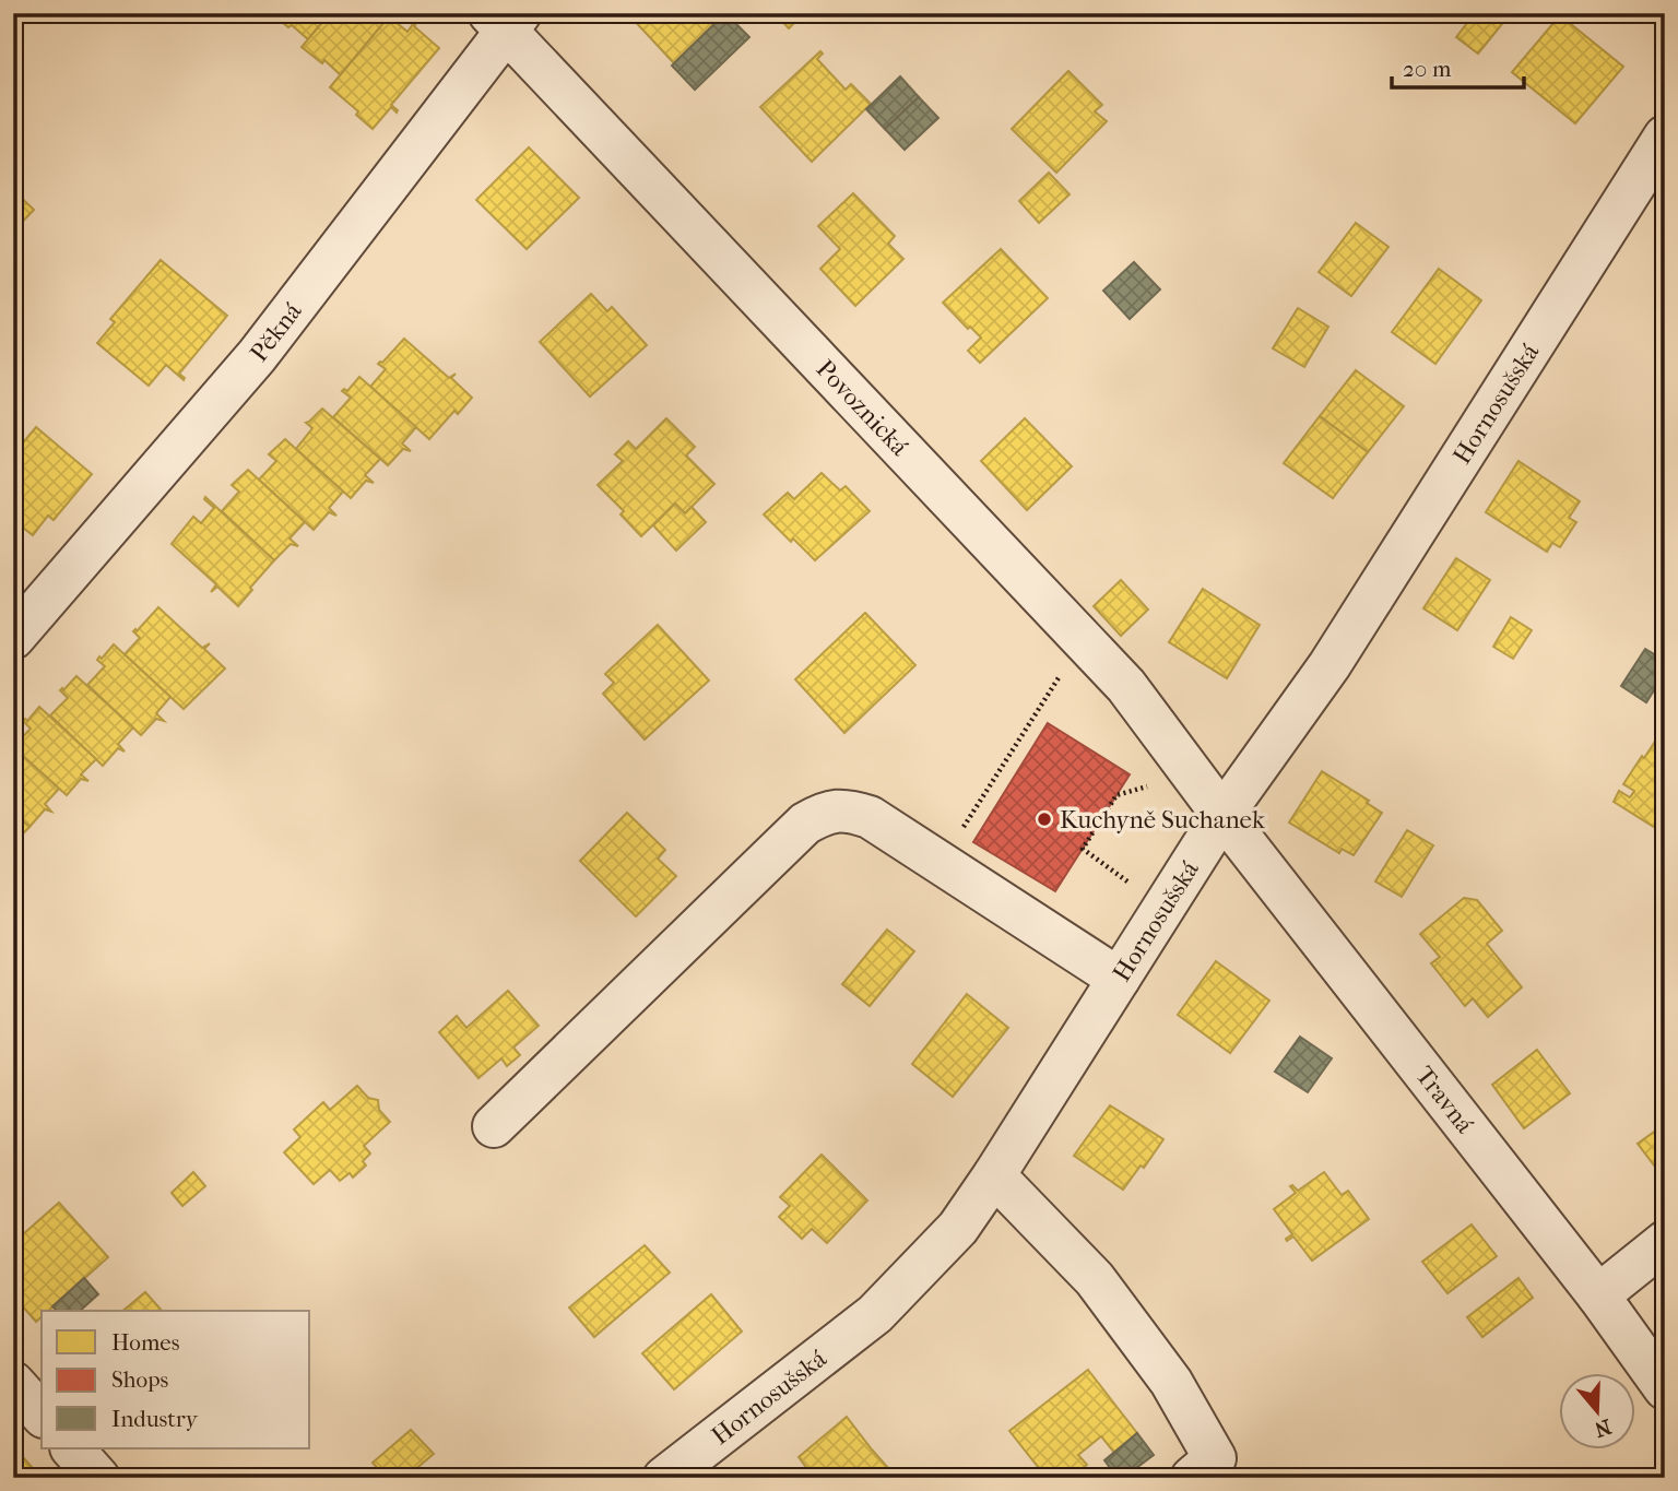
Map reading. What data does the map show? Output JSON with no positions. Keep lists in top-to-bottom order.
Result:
{
  "streets": {
    "street": [
      "Pěkná",
      "Hornosušská",
      "Povoznická",
      "Travná"
    ]
  },
  "crossings": [
    ["Pěkná", "Povoznická"],
    ["Hornosušská", "Povoznická"],
    ["Hornosušská", "Travná"],
    ["Povoznická", "Travná"]
  ],
  "places": ["Kuchyně Suchanek"],
  "legend": ["Homes", "Shops", "Industry"],
  "scale_bar": "20 m",
  "north": "bottom"
}
